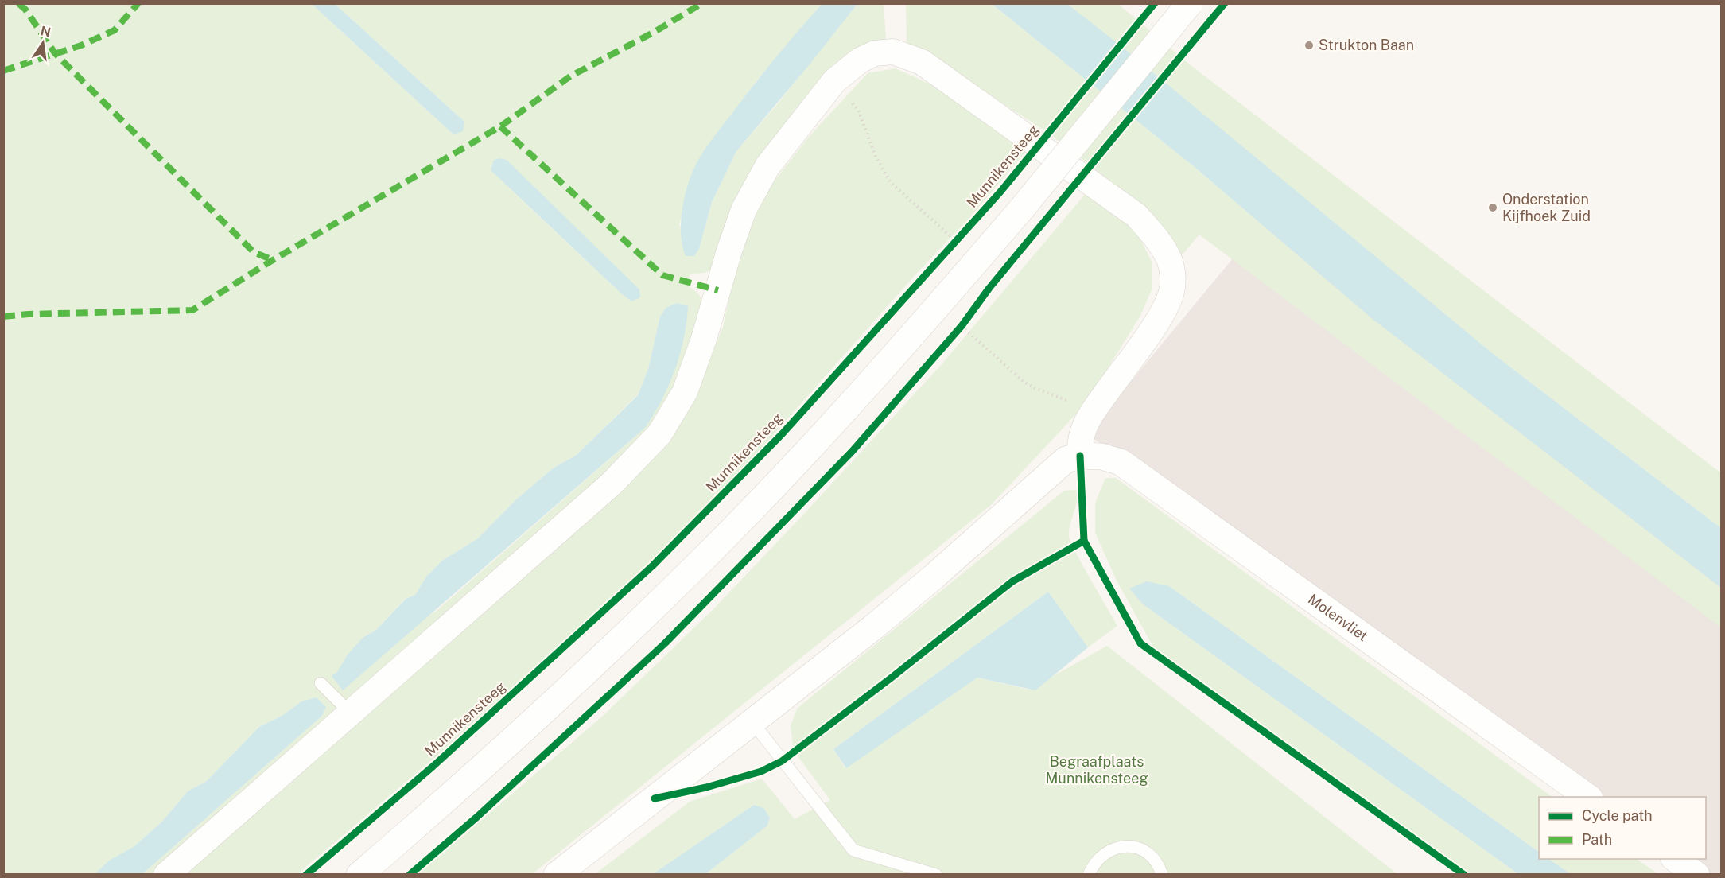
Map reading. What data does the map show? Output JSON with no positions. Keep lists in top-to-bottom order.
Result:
{
  "streets": {
    "street": ["Munnikensteeg", "Molenvliet"]
  },
  "crossings": [
    ["Munnikensteeg", "Molenvliet"]
  ],
  "parks": ["Begraafplaats Munnikensteeg"],
  "places": ["Strukton Baan", "Onderstation Kijfhoek Zuid"],
  "legend": ["Cycle path", "Path"],
  "north": "top"
}
